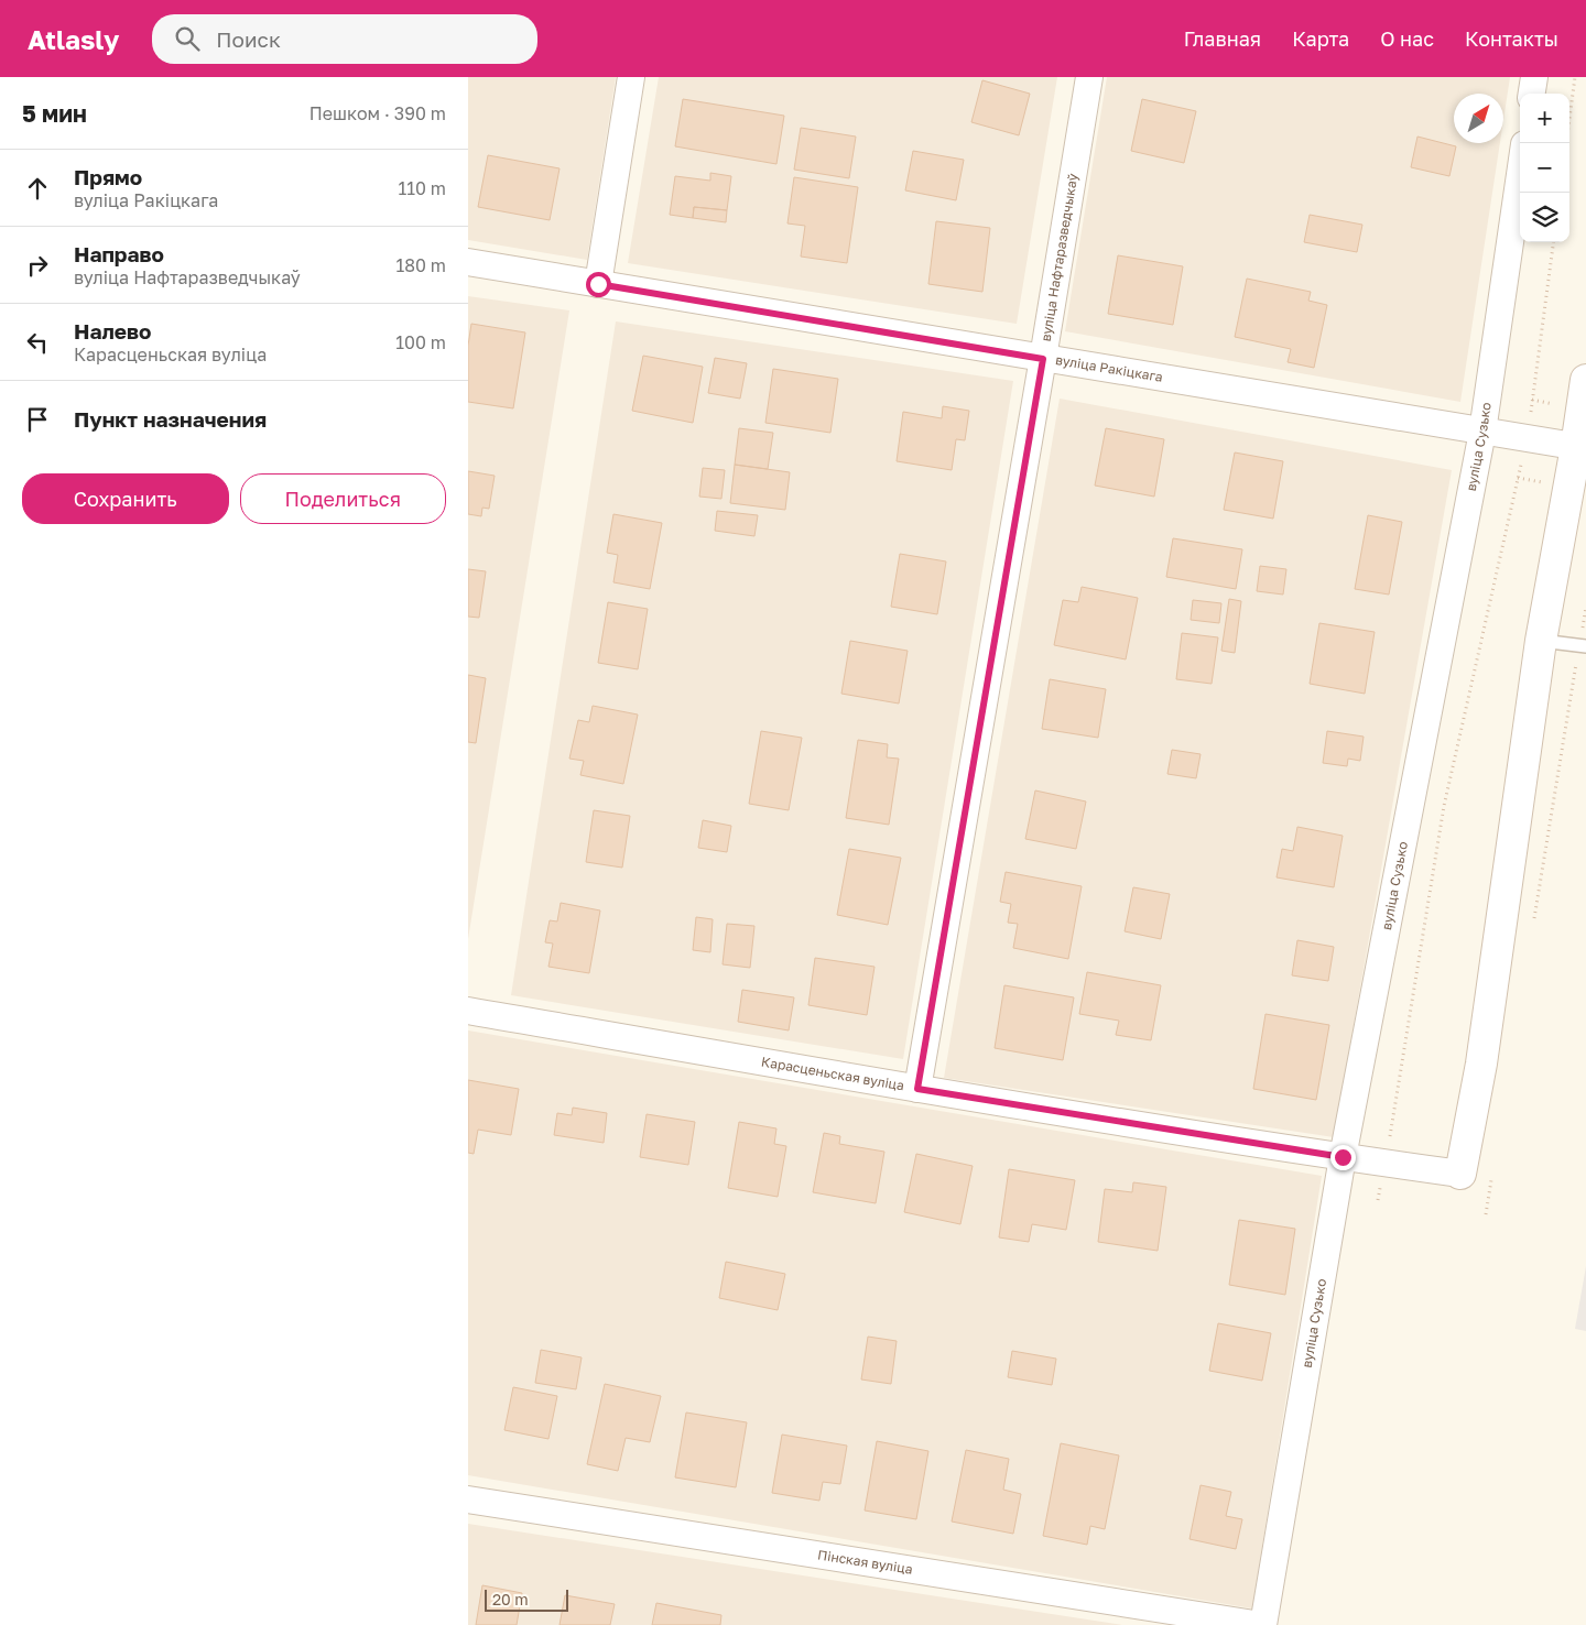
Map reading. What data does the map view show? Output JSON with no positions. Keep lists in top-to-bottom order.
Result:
{
  "streets": {
    "street": [
      "вуліца Нафтаразведчыкаў",
      "вуліца Ракіцкага",
      "вуліца Сузько",
      "Карасценьская вуліца",
      "Пінская вуліца"
    ]
  },
  "crossings": [
    ["вуліца Нафтаразведчыкаў", "вуліца Ракіцкага"],
    ["вуліца Нафтаразведчыкаў", "Карасценьская вуліца"],
    ["вуліца Ракіцкага", "вуліца Сузько"],
    ["вуліца Сузько", "Карасценьская вуліца"],
    ["вуліца Сузько", "Пінская вуліца"]
  ],
  "scale_bar": "20 m",
  "north": "top right",
  "page": {
    "header": "Atlasly",
    "search": "Поиск",
    "nav": [
      "Главная",
      "Карта",
      "О нас",
      "Контакты"
    ],
    "heading": ["5 мин", "Пешком · 390 m"],
    "map_buttons": ["+", "−"],
    "list": [
      ["Прямо", "вуліца Ракіцкага", "110 m"],
      ["Направо", "вуліца Нафтаразведчыкаў", "180 m"],
      ["Налево", "Карасценьская вуліца", "100 m"],
      "Пункт назначения"
    ],
    "buttons": ["Сохранить", "Поделиться"],
    "scale": "20 m"
  }
}
